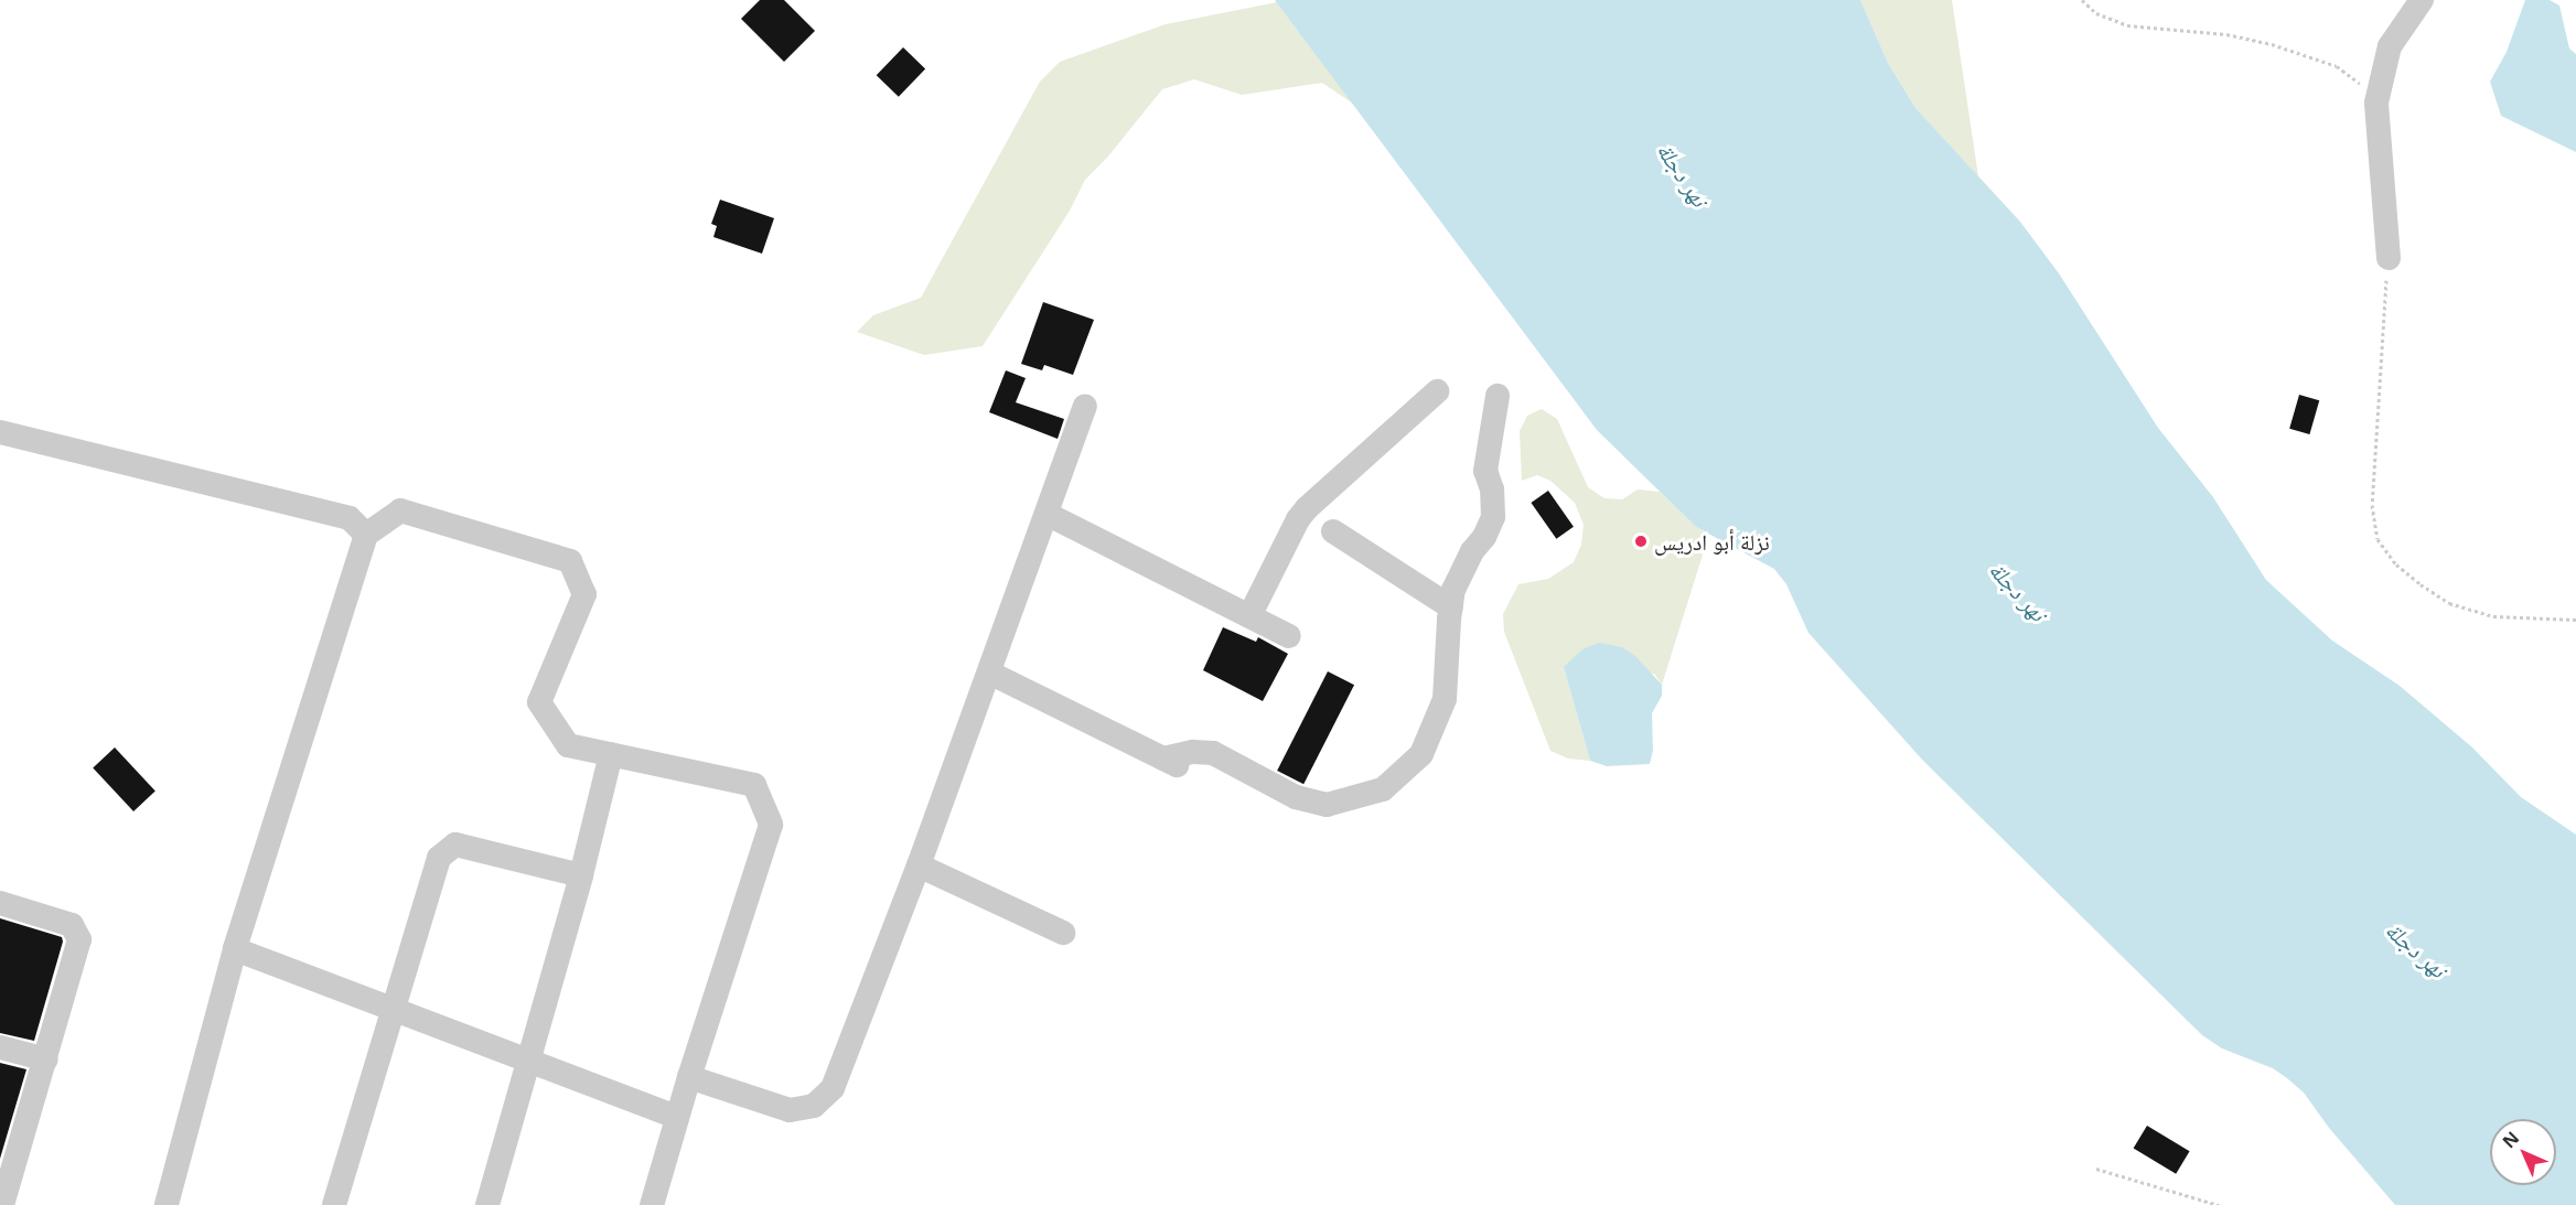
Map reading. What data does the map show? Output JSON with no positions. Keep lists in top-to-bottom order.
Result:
{
  "water": ["نهر دجلة"],
  "places": ["نزلة أبو ادريس"],
  "north": "top left"
}
